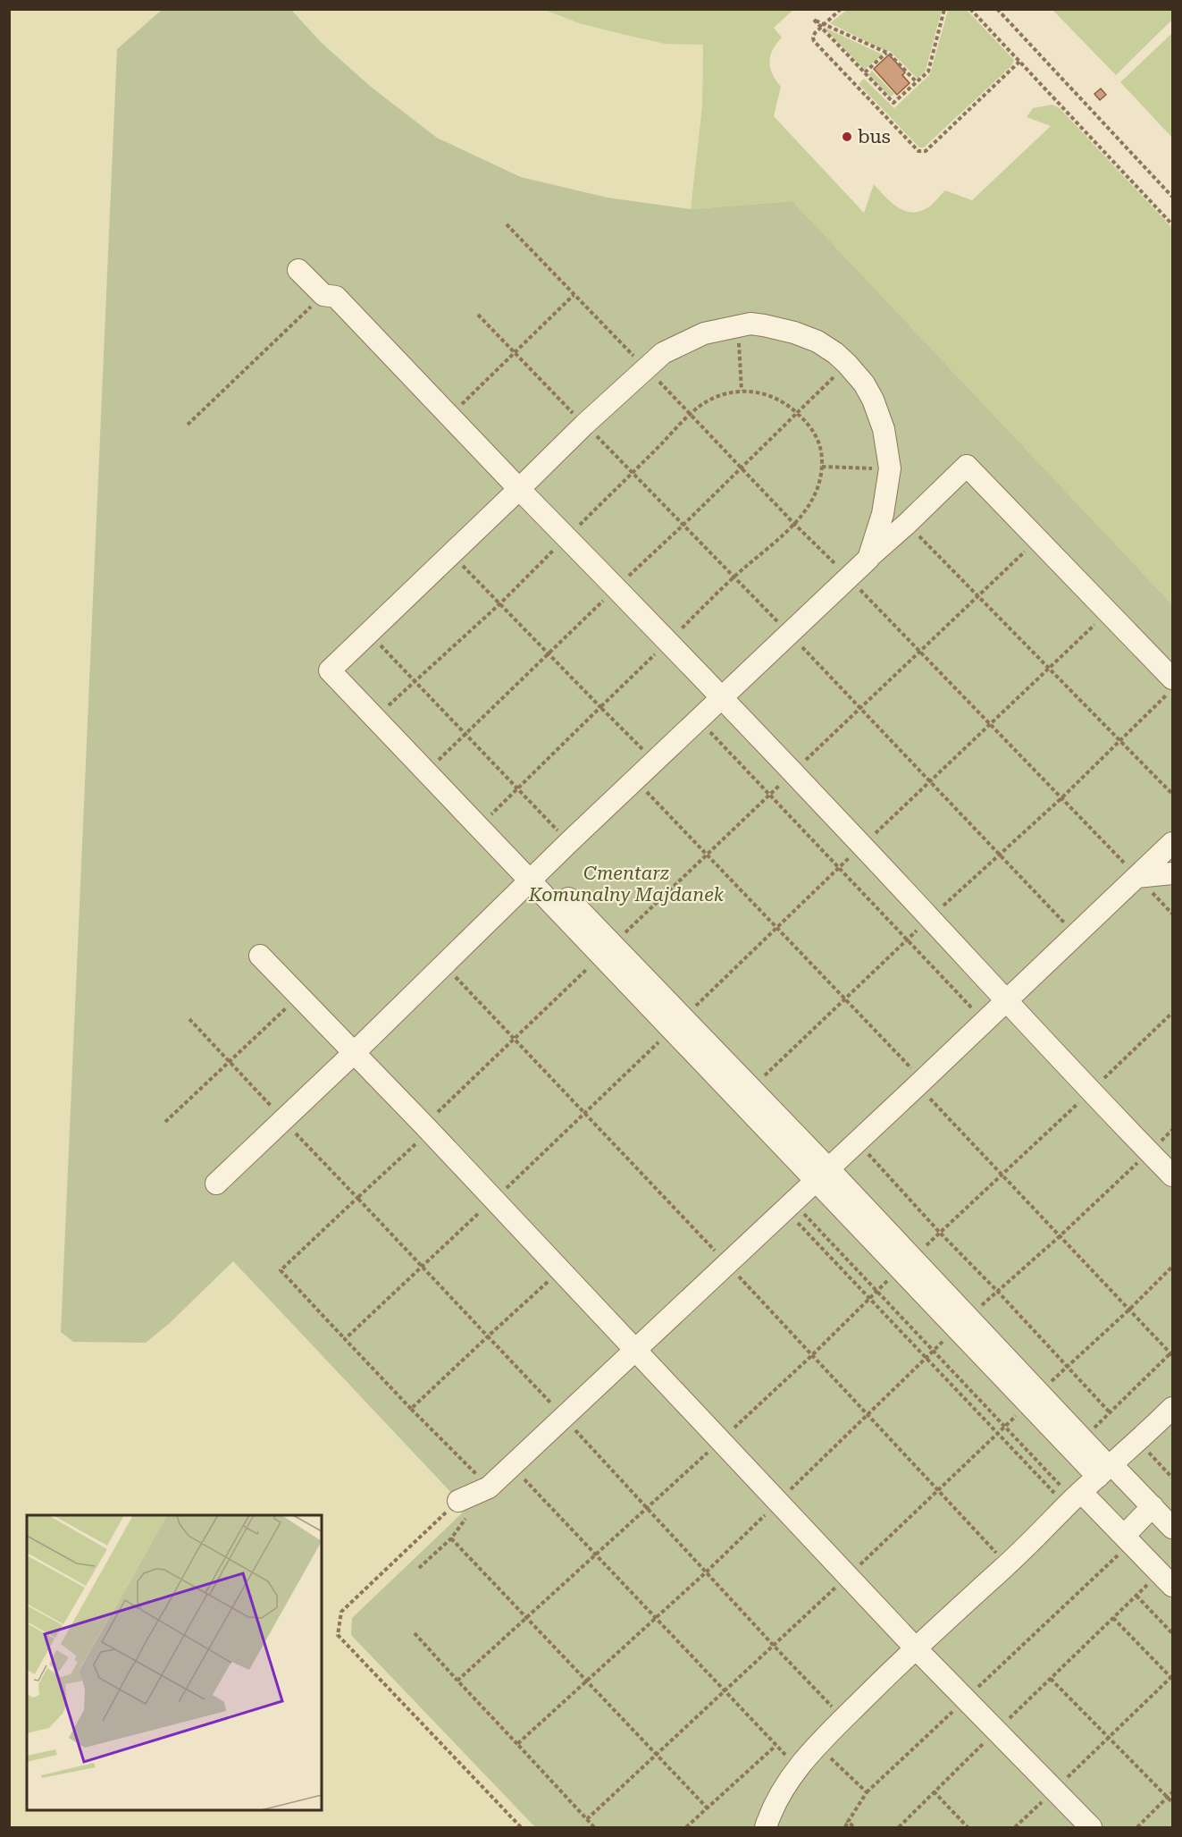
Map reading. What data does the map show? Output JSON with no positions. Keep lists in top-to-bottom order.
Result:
{
  "parks": ["Cmentarz Komunalny Majdanek"],
  "places": ["bus"]
}
